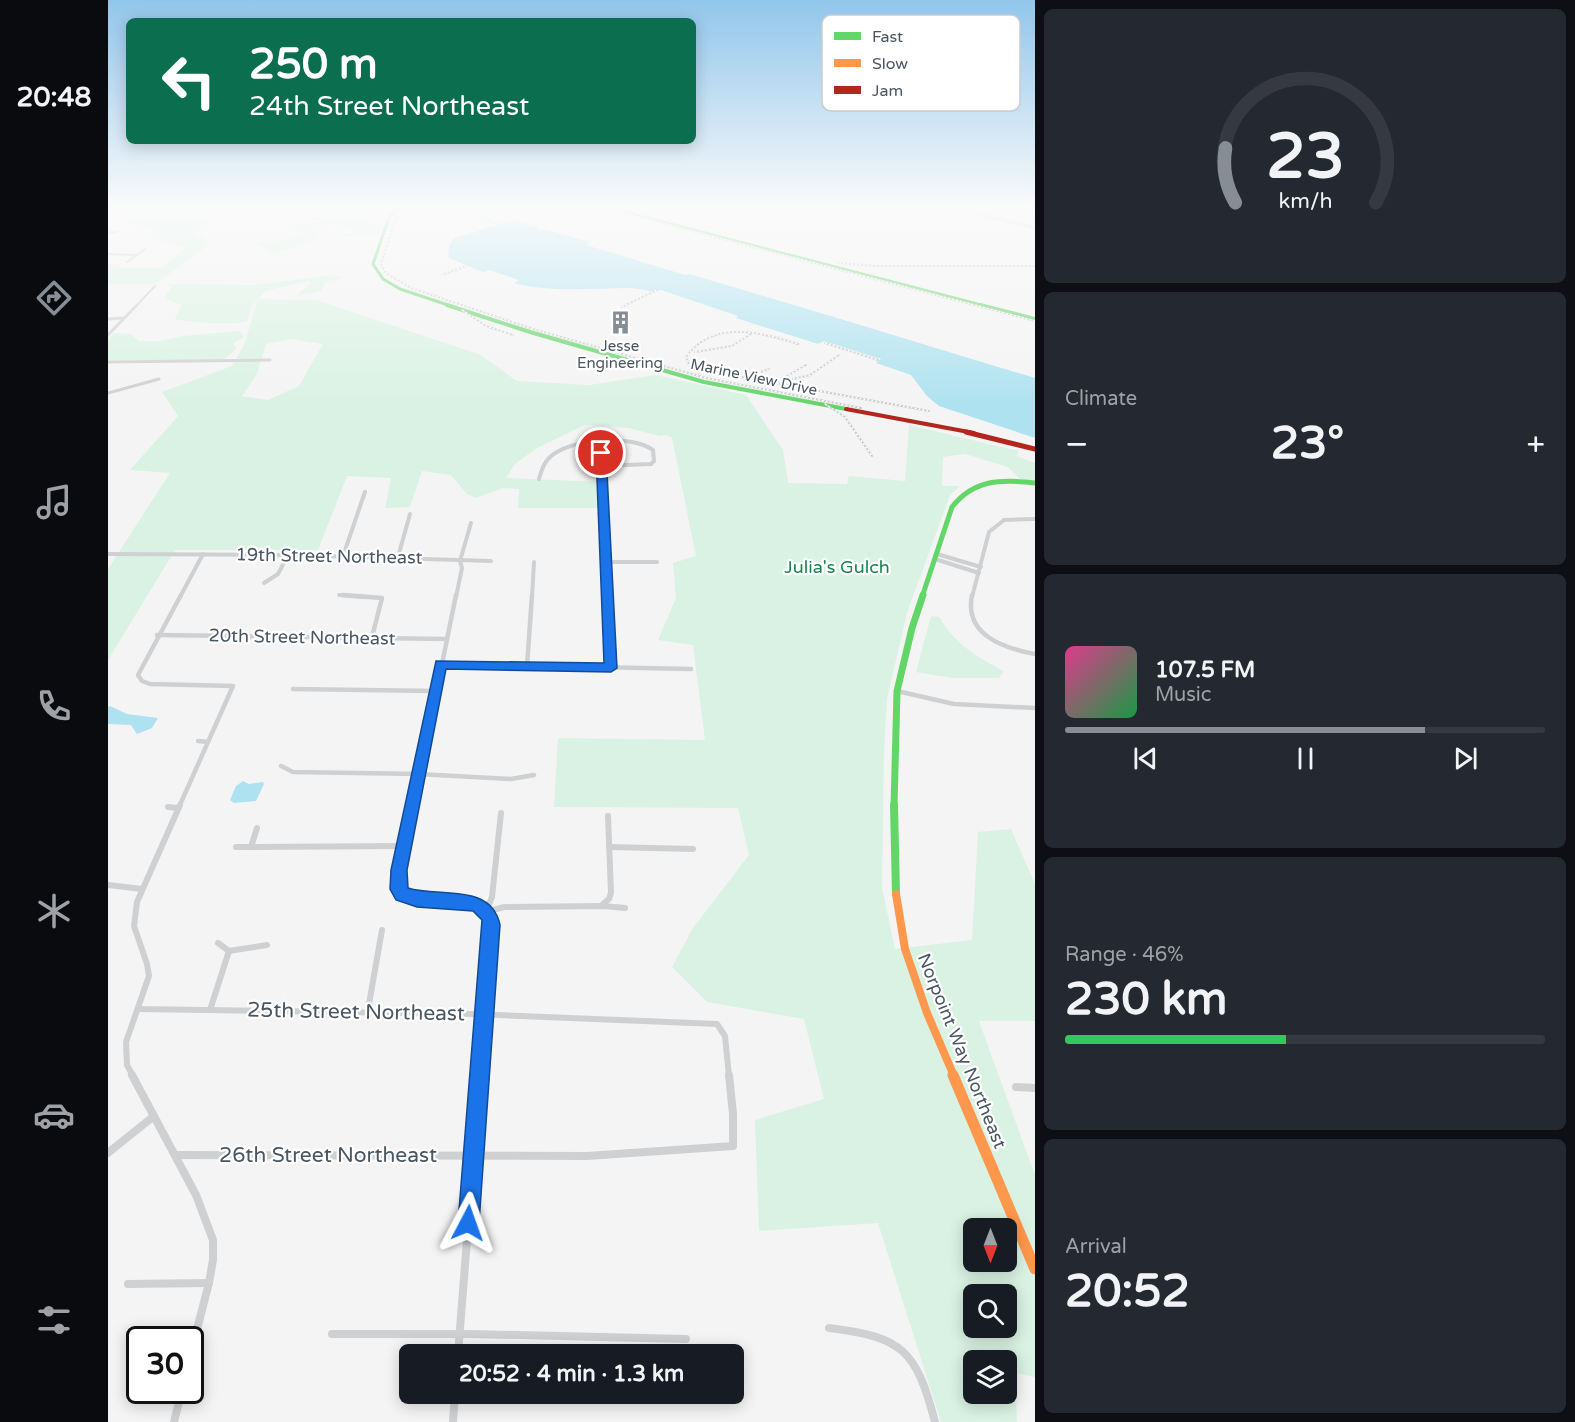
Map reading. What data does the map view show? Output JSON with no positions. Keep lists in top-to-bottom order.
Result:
{
  "streets": {
    "main road": ["Marine View Drive", "Norpoint Way Northeast"],
    "street": [
      "19th Street Northeast",
      "20th Street Northeast",
      "25th Street Northeast",
      "26th Street Northeast"
    ]
  },
  "crossings": [
    ["25th Street Northeast", "26th Street Northeast"]
  ],
  "parks": ["Julia's Gulch"],
  "places": {
    "building": ["Jesse Engineering"]
  },
  "legend": ["Fast", "Slow", "Jam"],
  "north": "bottom",
  "page": {
    "tabs": "20:48",
    "turn": ["250 m", "24th Street Northeast"],
    "tile": [
      "Climate",
      ["Range · 46%", "230 km"],
      ["Arrival", "20:52"]
    ],
    "heat": ["−", "23°", "+"],
    "song": ["107.5 FM", "Music"],
    "limit": "30",
    "trip": "20:52 · 4 min · 1.3 km",
    "gauge": ["23", "km/h"]
  }
}
